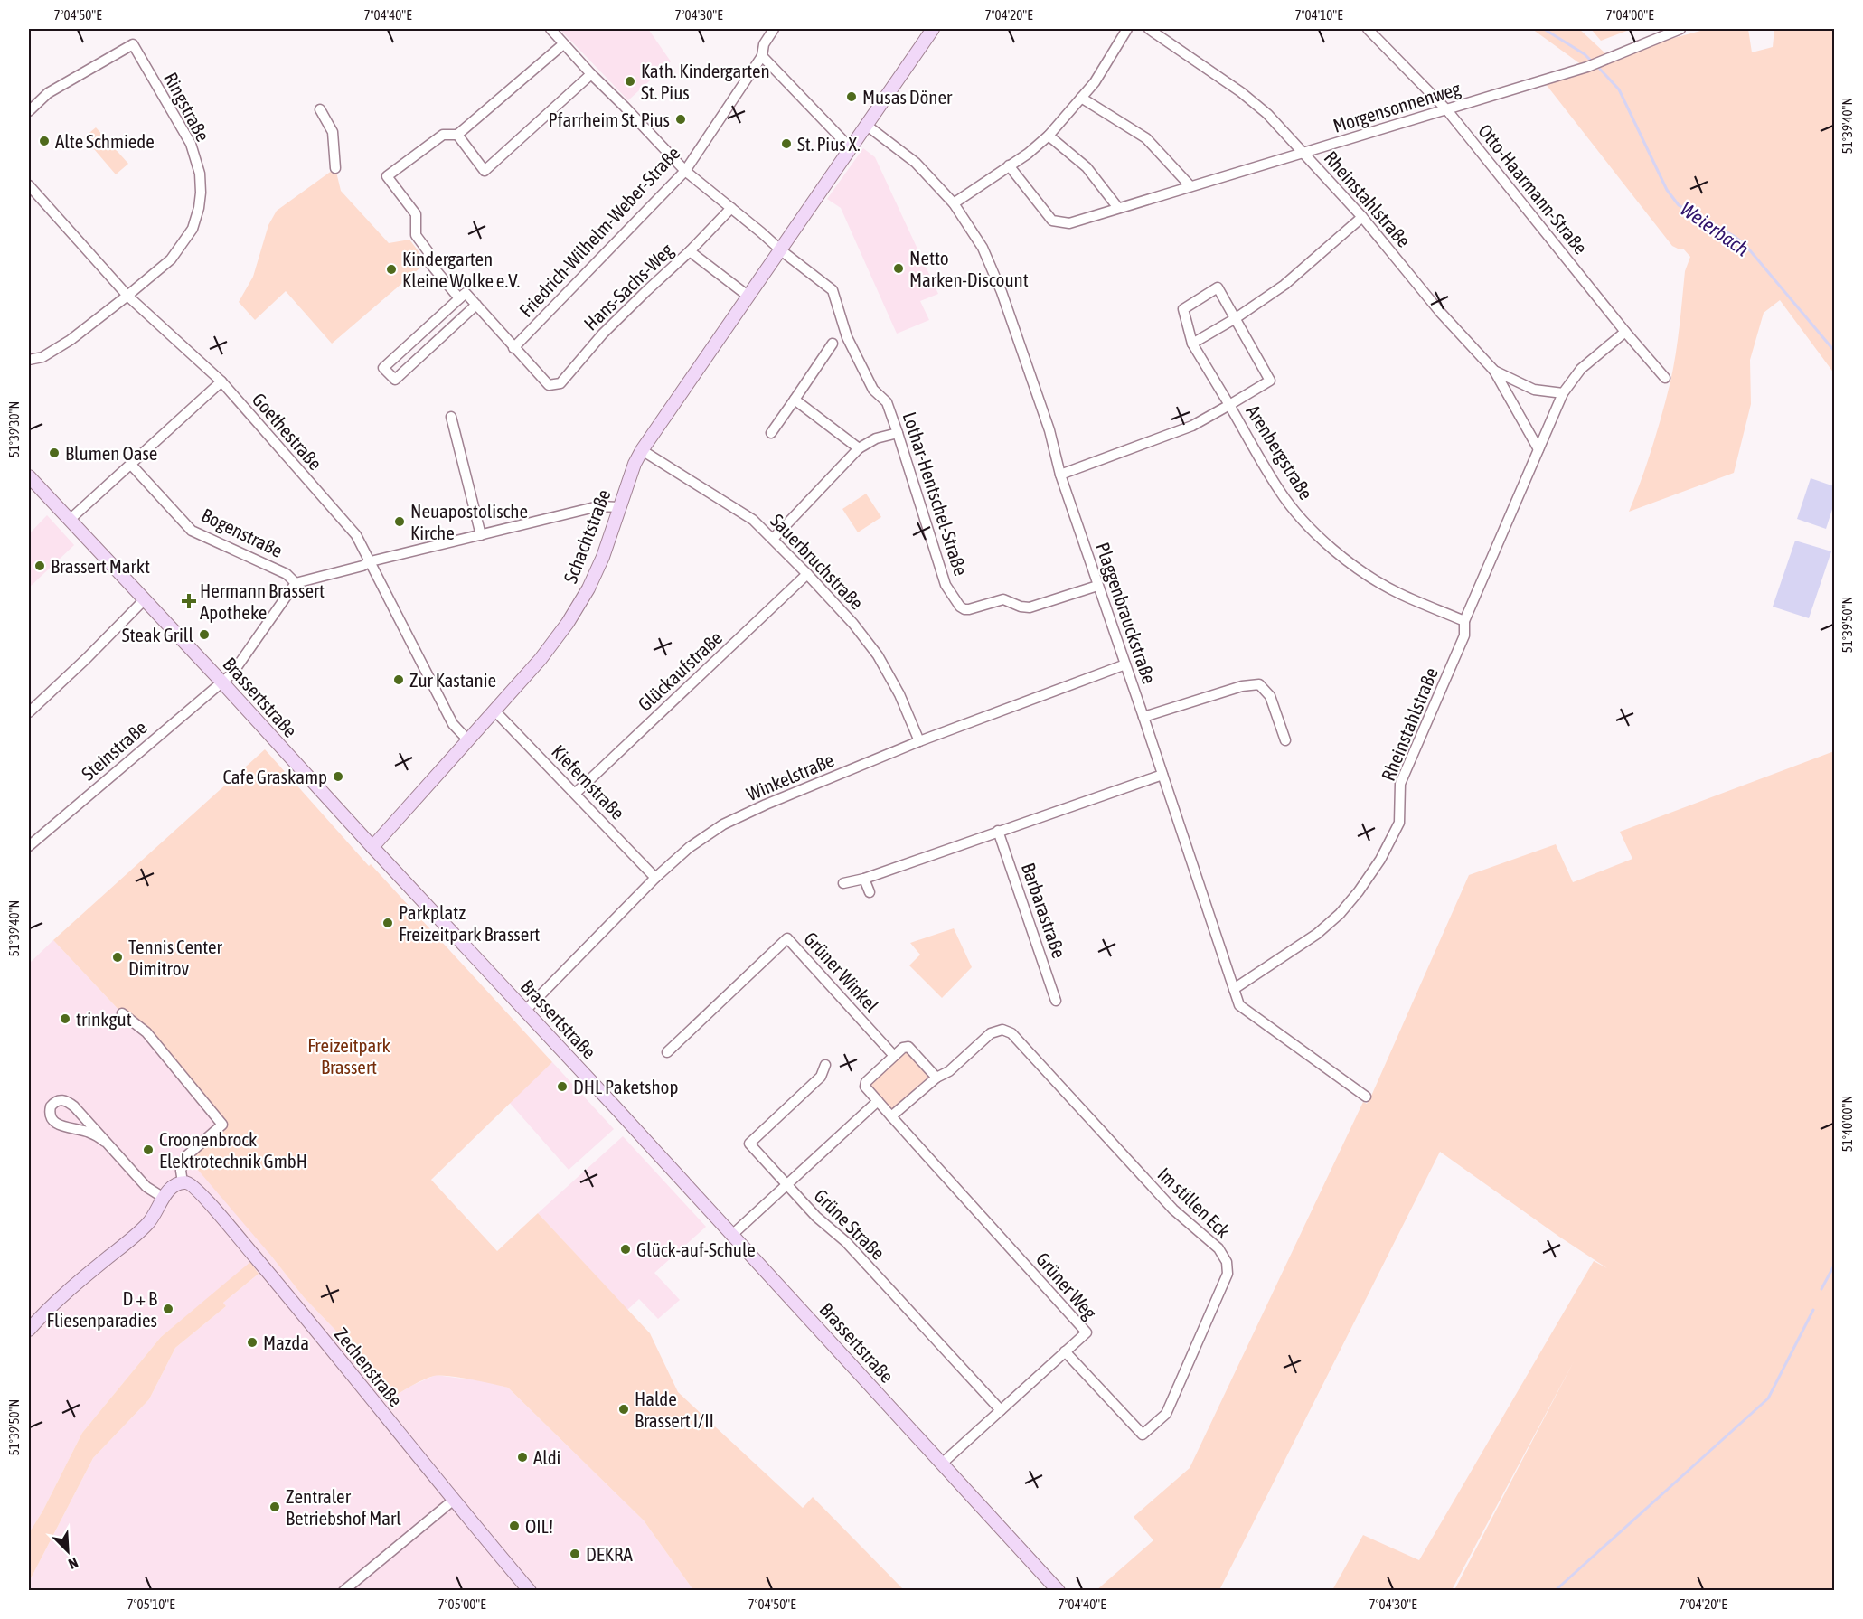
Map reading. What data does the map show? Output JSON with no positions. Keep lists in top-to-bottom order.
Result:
{
  "streets": {
    "street": [
      "Ringstraße",
      "Morgensonnenweg",
      "Otto-Haarmann-Straße",
      "Rheinstahlstraße",
      "Friedrich-Wilhelm-Weber-Straße",
      "Hans-Sachs-Weg",
      "Goethestraße",
      "Arenbergstraße",
      "Lothar-Hentschel-Straße",
      "Bogenstraße",
      "Schachtstraße",
      "Sauerbruchstraße",
      "Plaggenbrauckstraße",
      "Glückaufstraße",
      "Brassertstraße",
      "Steinstraße",
      "Winkelstraße",
      "Kiefernstraße",
      "Barbarastraße",
      "Grüner Winkel",
      "Im stillen Eck",
      "Grüne Straße",
      "Grüner Weg",
      "Zechenstraße"
    ]
  },
  "crossings": [
    ["Ringstraße", "Goethestraße"],
    ["Morgensonnenweg", "Otto-Haarmann-Straße"],
    ["Morgensonnenweg", "Rheinstahlstraße"],
    ["Otto-Haarmann-Straße", "Rheinstahlstraße"],
    ["Rheinstahlstraße", "Arenbergstraße"],
    ["Rheinstahlstraße", "Plaggenbrauckstraße"],
    ["Friedrich-Wilhelm-Weber-Straße", "Hans-Sachs-Weg"],
    ["Friedrich-Wilhelm-Weber-Straße", "Lothar-Hentschel-Straße"],
    ["Hans-Sachs-Weg", "Lothar-Hentschel-Straße"],
    ["Goethestraße", "Schachtstraße"],
    ["Arenbergstraße", "Plaggenbrauckstraße"],
    ["Lothar-Hentschel-Straße", "Schachtstraße"],
    ["Lothar-Hentschel-Straße", "Plaggenbrauckstraße"],
    ["Schachtstraße", "Sauerbruchstraße"],
    ["Schachtstraße", "Plaggenbrauckstraße"],
    ["Schachtstraße", "Brassertstraße"],
    ["Schachtstraße", "Kiefernstraße"],
    ["Sauerbruchstraße", "Glückaufstraße"],
    ["Sauerbruchstraße", "Winkelstraße"],
    ["Plaggenbrauckstraße", "Winkelstraße"],
    ["Glückaufstraße", "Kiefernstraße"],
    ["Brassertstraße", "Steinstraße"],
    ["Brassertstraße", "Winkelstraße"],
    ["Brassertstraße", "Grüner Weg"],
    ["Winkelstraße", "Kiefernstraße"],
    ["Grüner Winkel", "Grüner Weg"],
    ["Im stillen Eck", "Grüner Weg"],
    ["Grüne Straße", "Grüner Weg"]
  ],
  "water": ["Weierbach"],
  "parks": ["Freizeitpark Brassert"],
  "places": {
    "other": [
      "Kath. Kindergarten St. Pius",
      "Musas Döner",
      "Pfarrheim St. Pius",
      "Alte Schmiede",
      "St. Pius X.",
      "Netto Marken-Discount",
      "Kindergarten Kleine Wolke e.V.",
      "Blumen Oase",
      "Neuapostolische Kirche",
      "Brassert Markt",
      "Steak Grill",
      "Zur Kastanie",
      "Cafe Graskamp",
      "Parkplatz Freizeitpark Brassert",
      "Tennis Center Dimitrov",
      "trinkgut",
      "DHL Paketshop",
      "Croonenbrock Elektrotechnik GmbH",
      "Glück-auf-Schule",
      "D + B Fliesenparadies",
      "Mazda",
      "Halde Brassert I/II",
      "Aldi",
      "Zentraler Betriebshof Marl",
      "OIL!",
      "DEKRA"
    ],
    "health": ["Hermann Brassert Apotheke"]
  },
  "north": "bottom right",
  "coordinates": [
    "7°04'50\"E",
    "7°04'40\"E",
    "7°04'30\"E",
    "7°04'20\"E",
    "7°04'10\"E",
    "7°04'00\"E",
    "51°39'40\"N",
    "51°39'30\"N",
    "51°39'50\"N",
    "51°40'00\"N",
    "7°05'10\"E",
    "7°05'00\"E"
  ]
}
